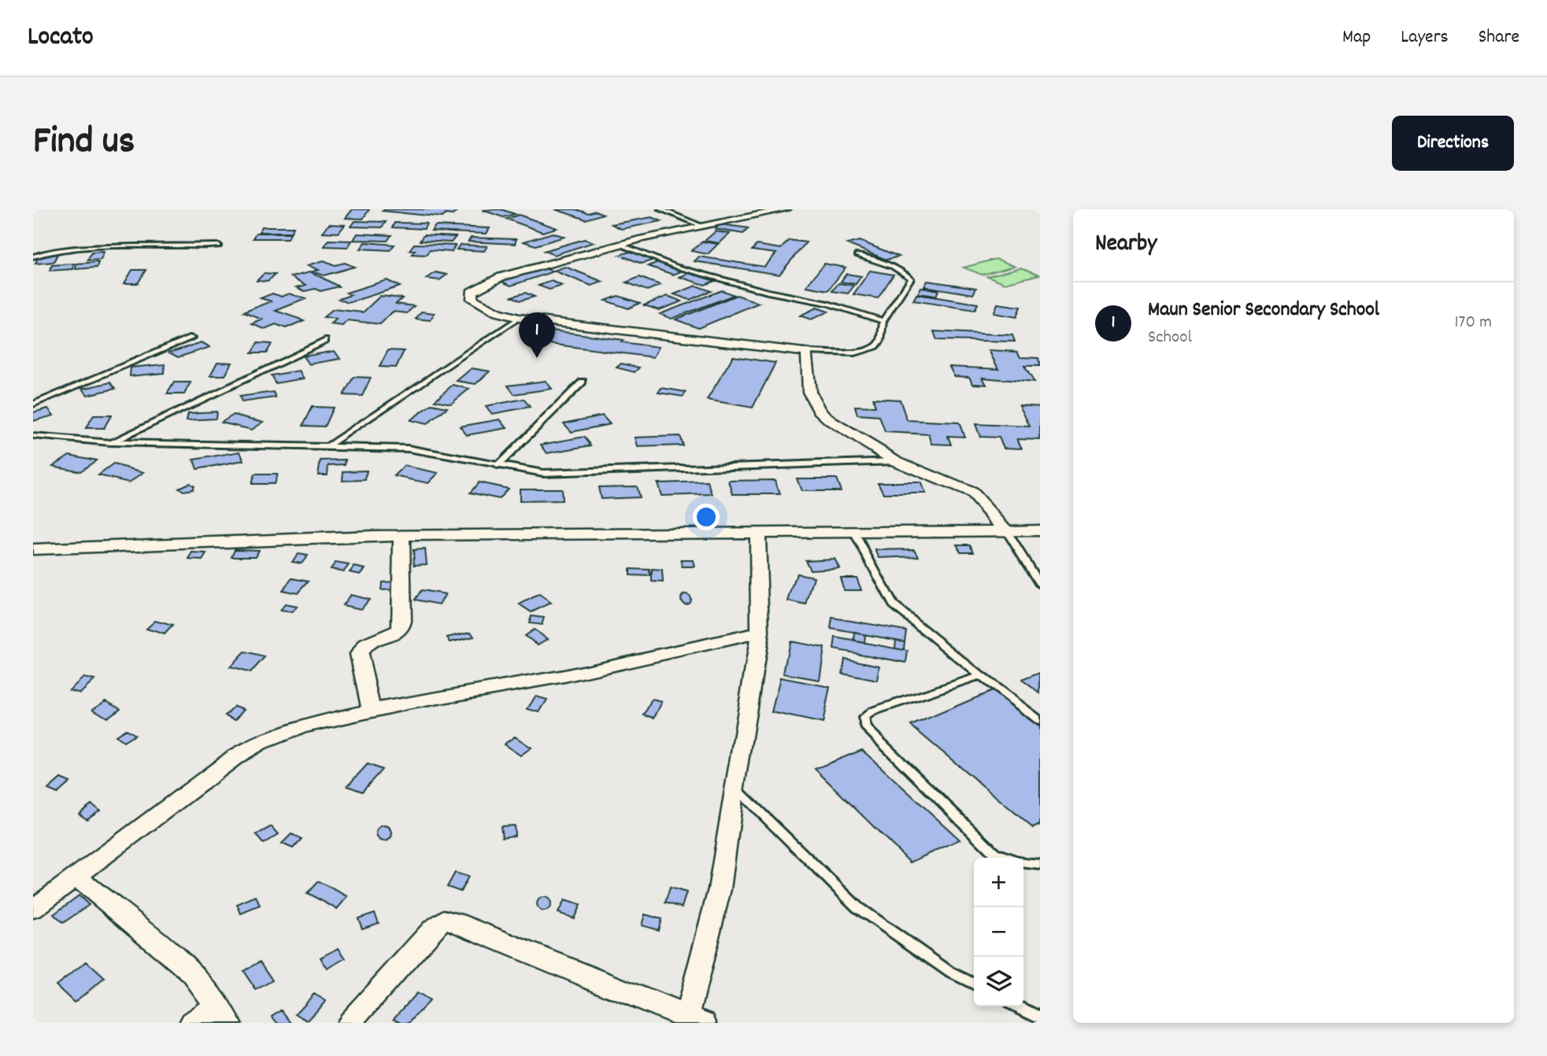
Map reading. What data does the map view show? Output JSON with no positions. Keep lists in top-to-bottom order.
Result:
{
  "page": {
    "header": "Locato",
    "nav": ["Map", "Layers", "Share"],
    "title": "Find us",
    "buttons": "Directions",
    "heading": "Nearby",
    "list": [
      {
        "mark": "1",
        "name": "Maun Senior Secondary School",
        "note": "School",
        "value": "170 m"
      }
    ],
    "pins": "1",
    "map_buttons": ["+", "−"]
  }
}
